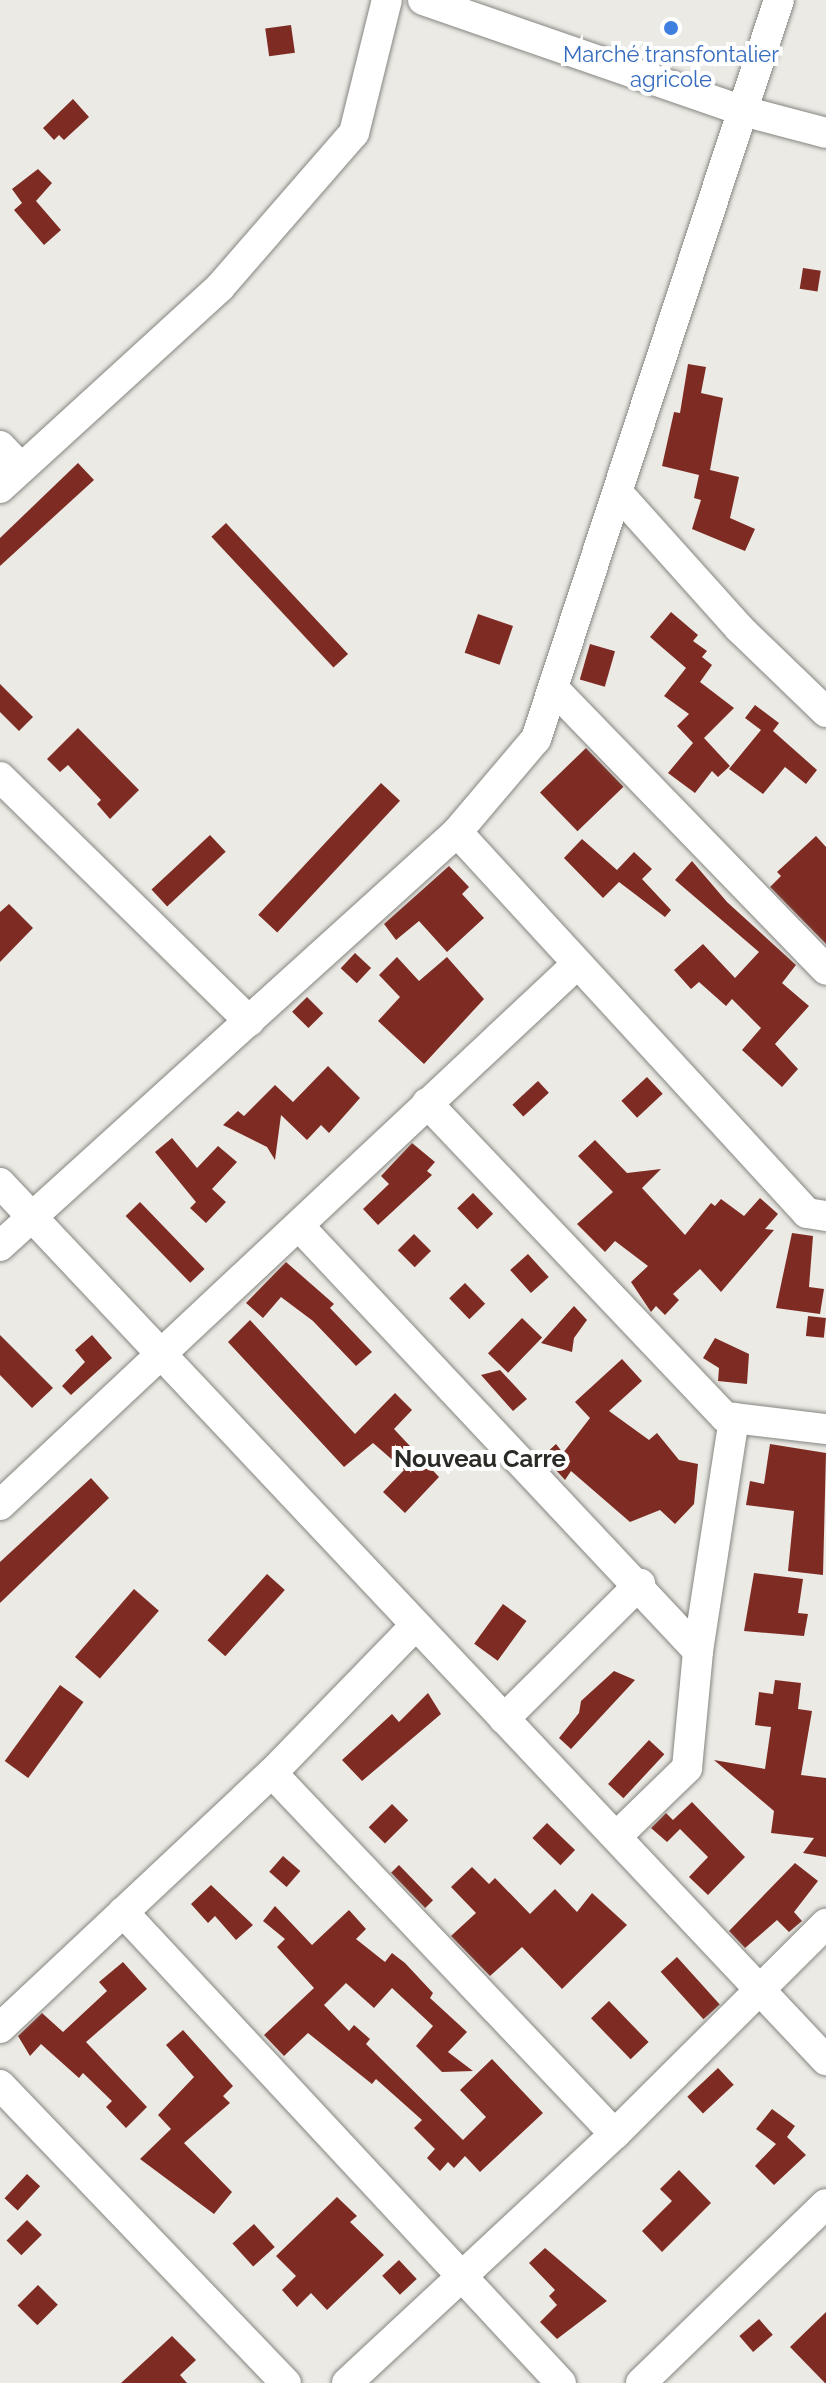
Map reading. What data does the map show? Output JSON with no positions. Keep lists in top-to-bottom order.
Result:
{
  "districts": ["Nouveau Carre"],
  "places": ["Marché transfontalier agricole"]
}
